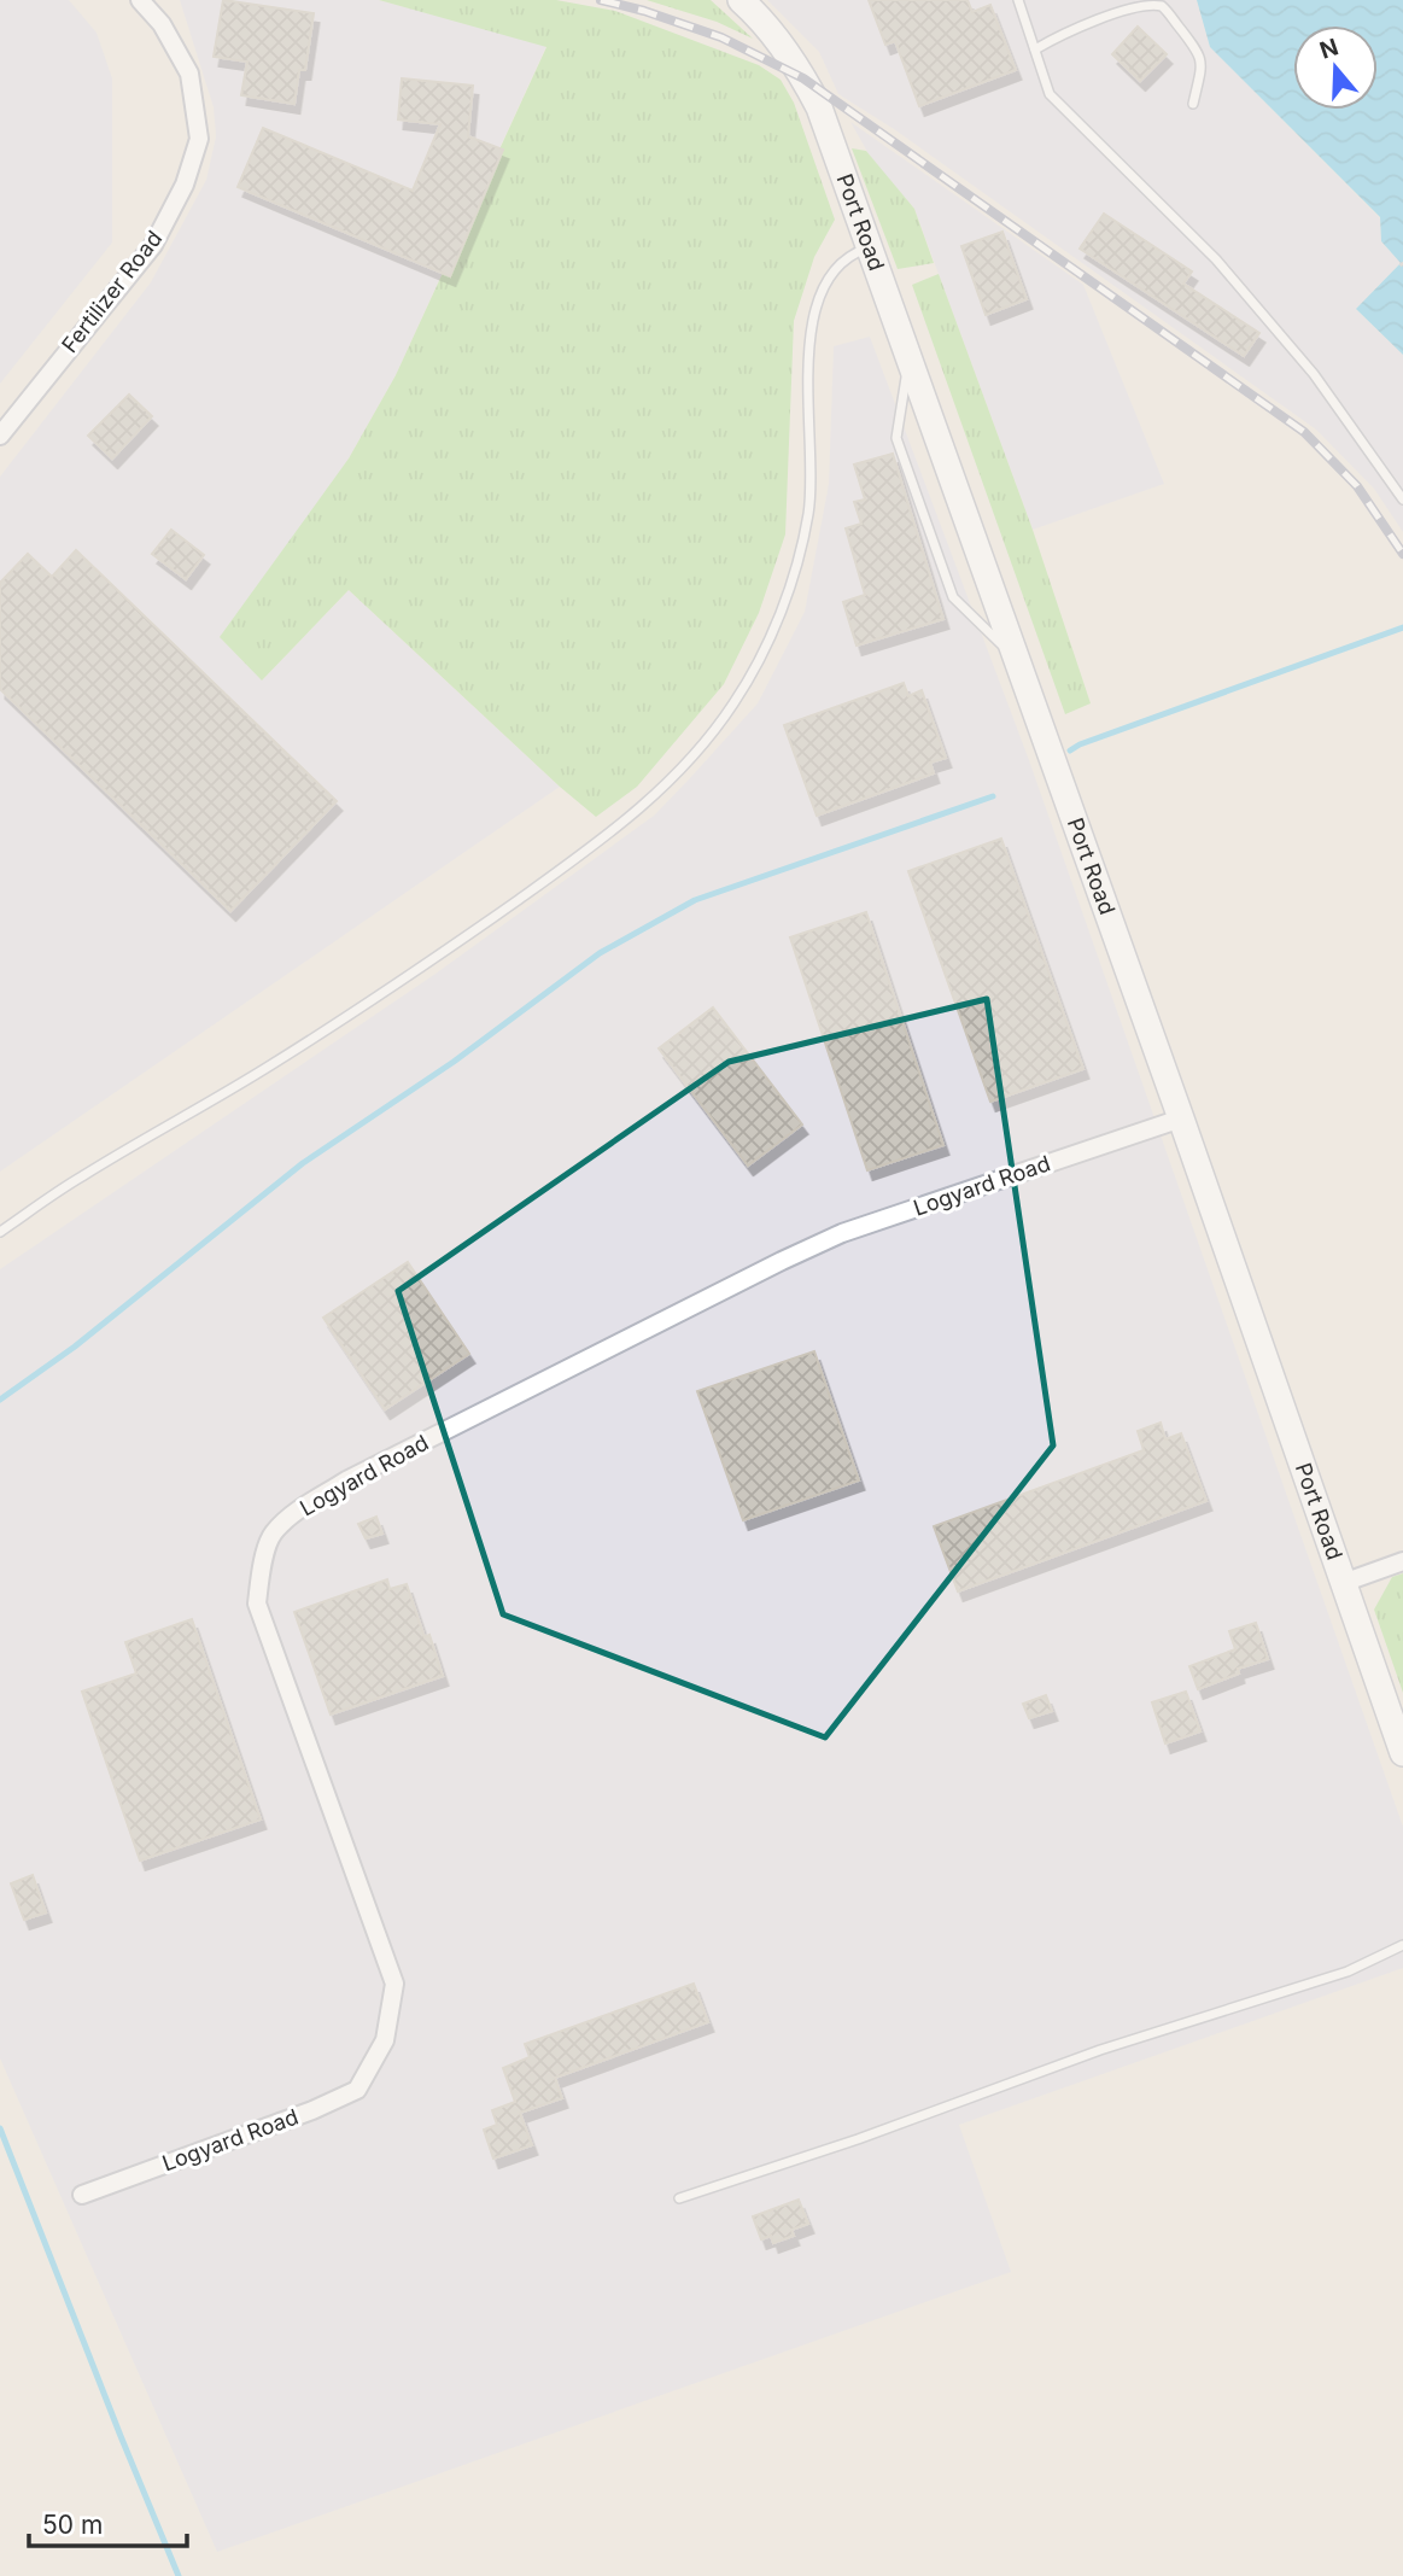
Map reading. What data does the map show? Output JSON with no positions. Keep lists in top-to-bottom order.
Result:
{
  "streets": {
    "main road": ["Port Road"],
    "street": ["Fertilizer Road", "Logyard Road"]
  },
  "crossings": [
    ["Port Road", "Logyard Road"]
  ],
  "scale_bar": "50 m",
  "north": "top"
}
